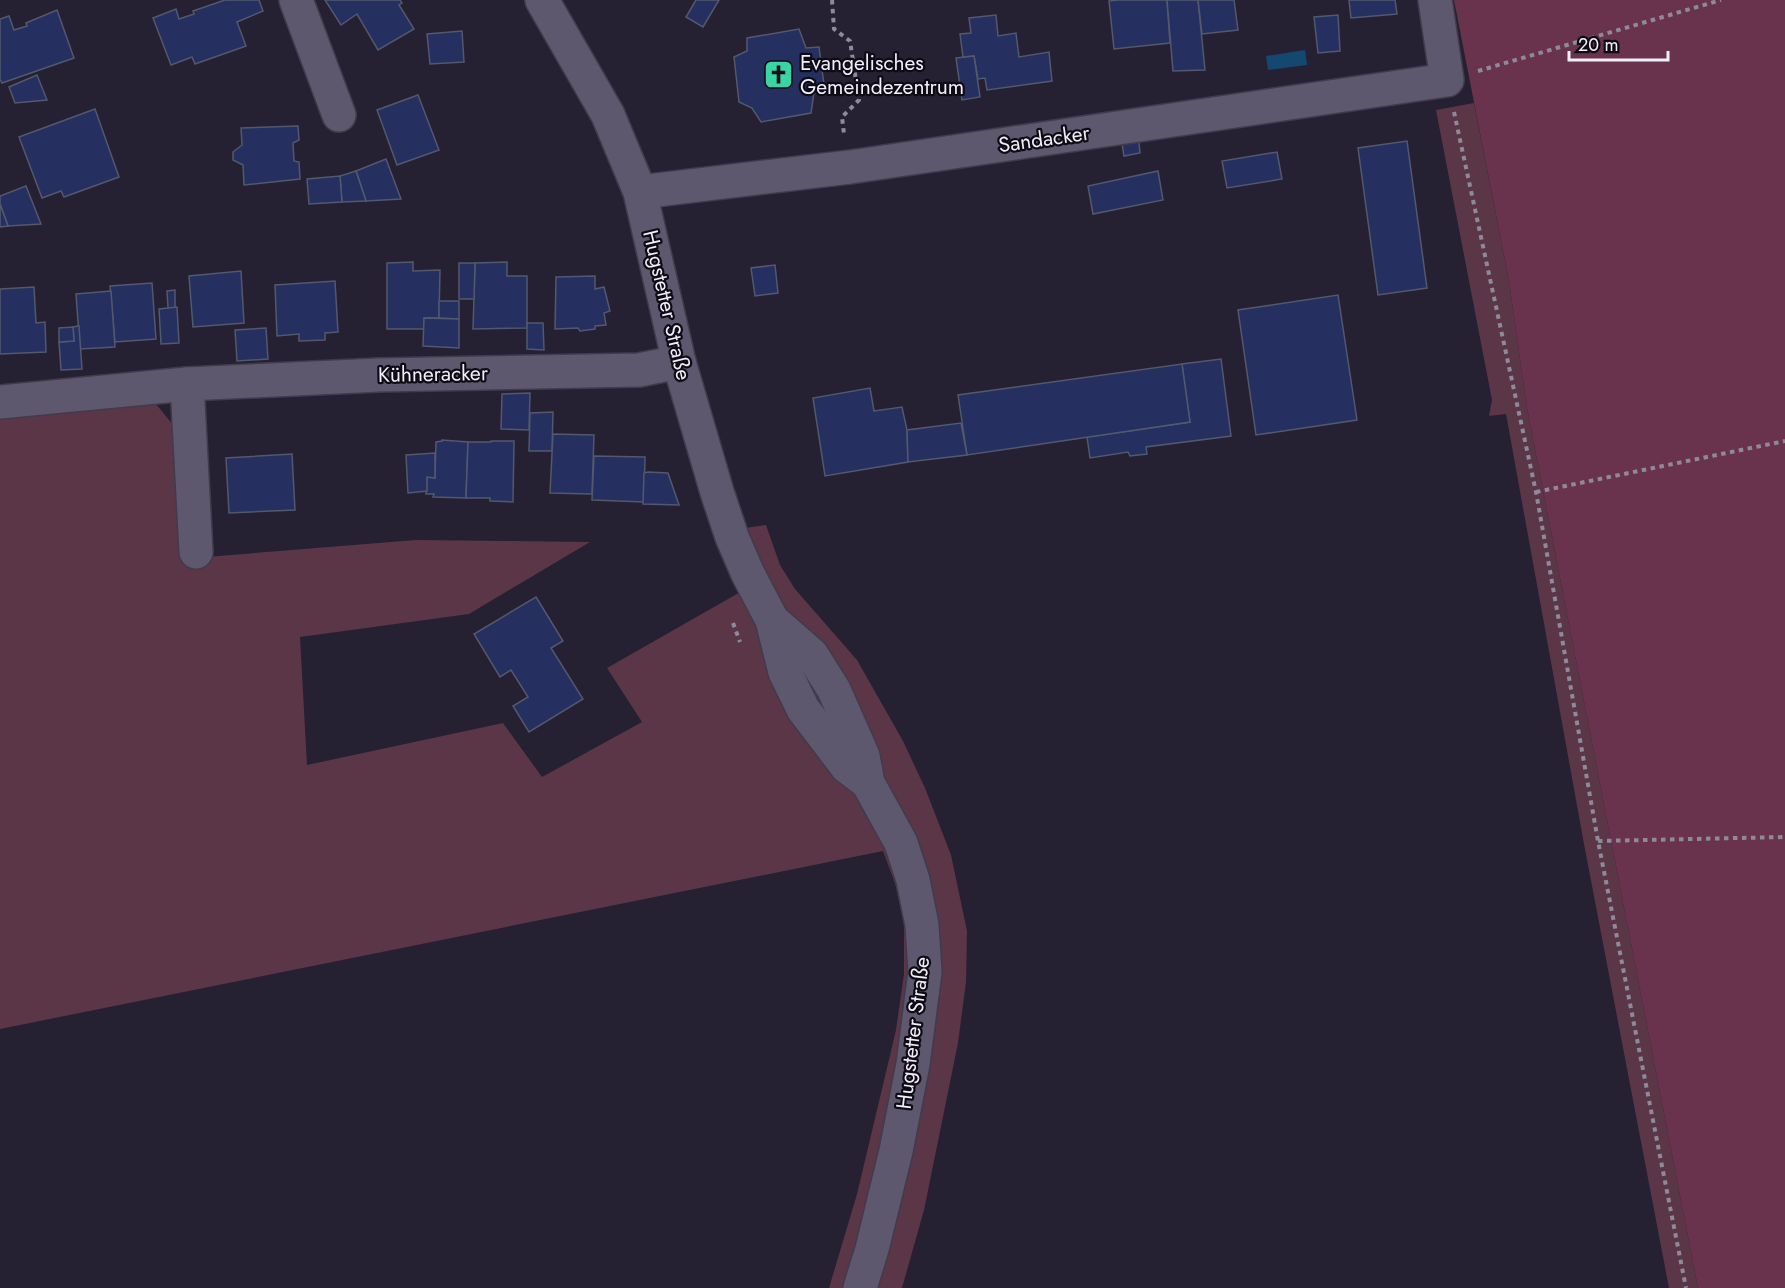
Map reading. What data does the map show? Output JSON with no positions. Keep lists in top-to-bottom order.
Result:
{
  "streets": {
    "street": ["Sandacker", "Hugstetter Straße", "Kühneracker"]
  },
  "crossings": [
    ["Sandacker", "Hugstetter Straße"],
    ["Hugstetter Straße", "Kühneracker"]
  ],
  "places": {
    "church": ["Evangelisches Gemeindezentrum"]
  },
  "scale_bar": "20 m"
}
